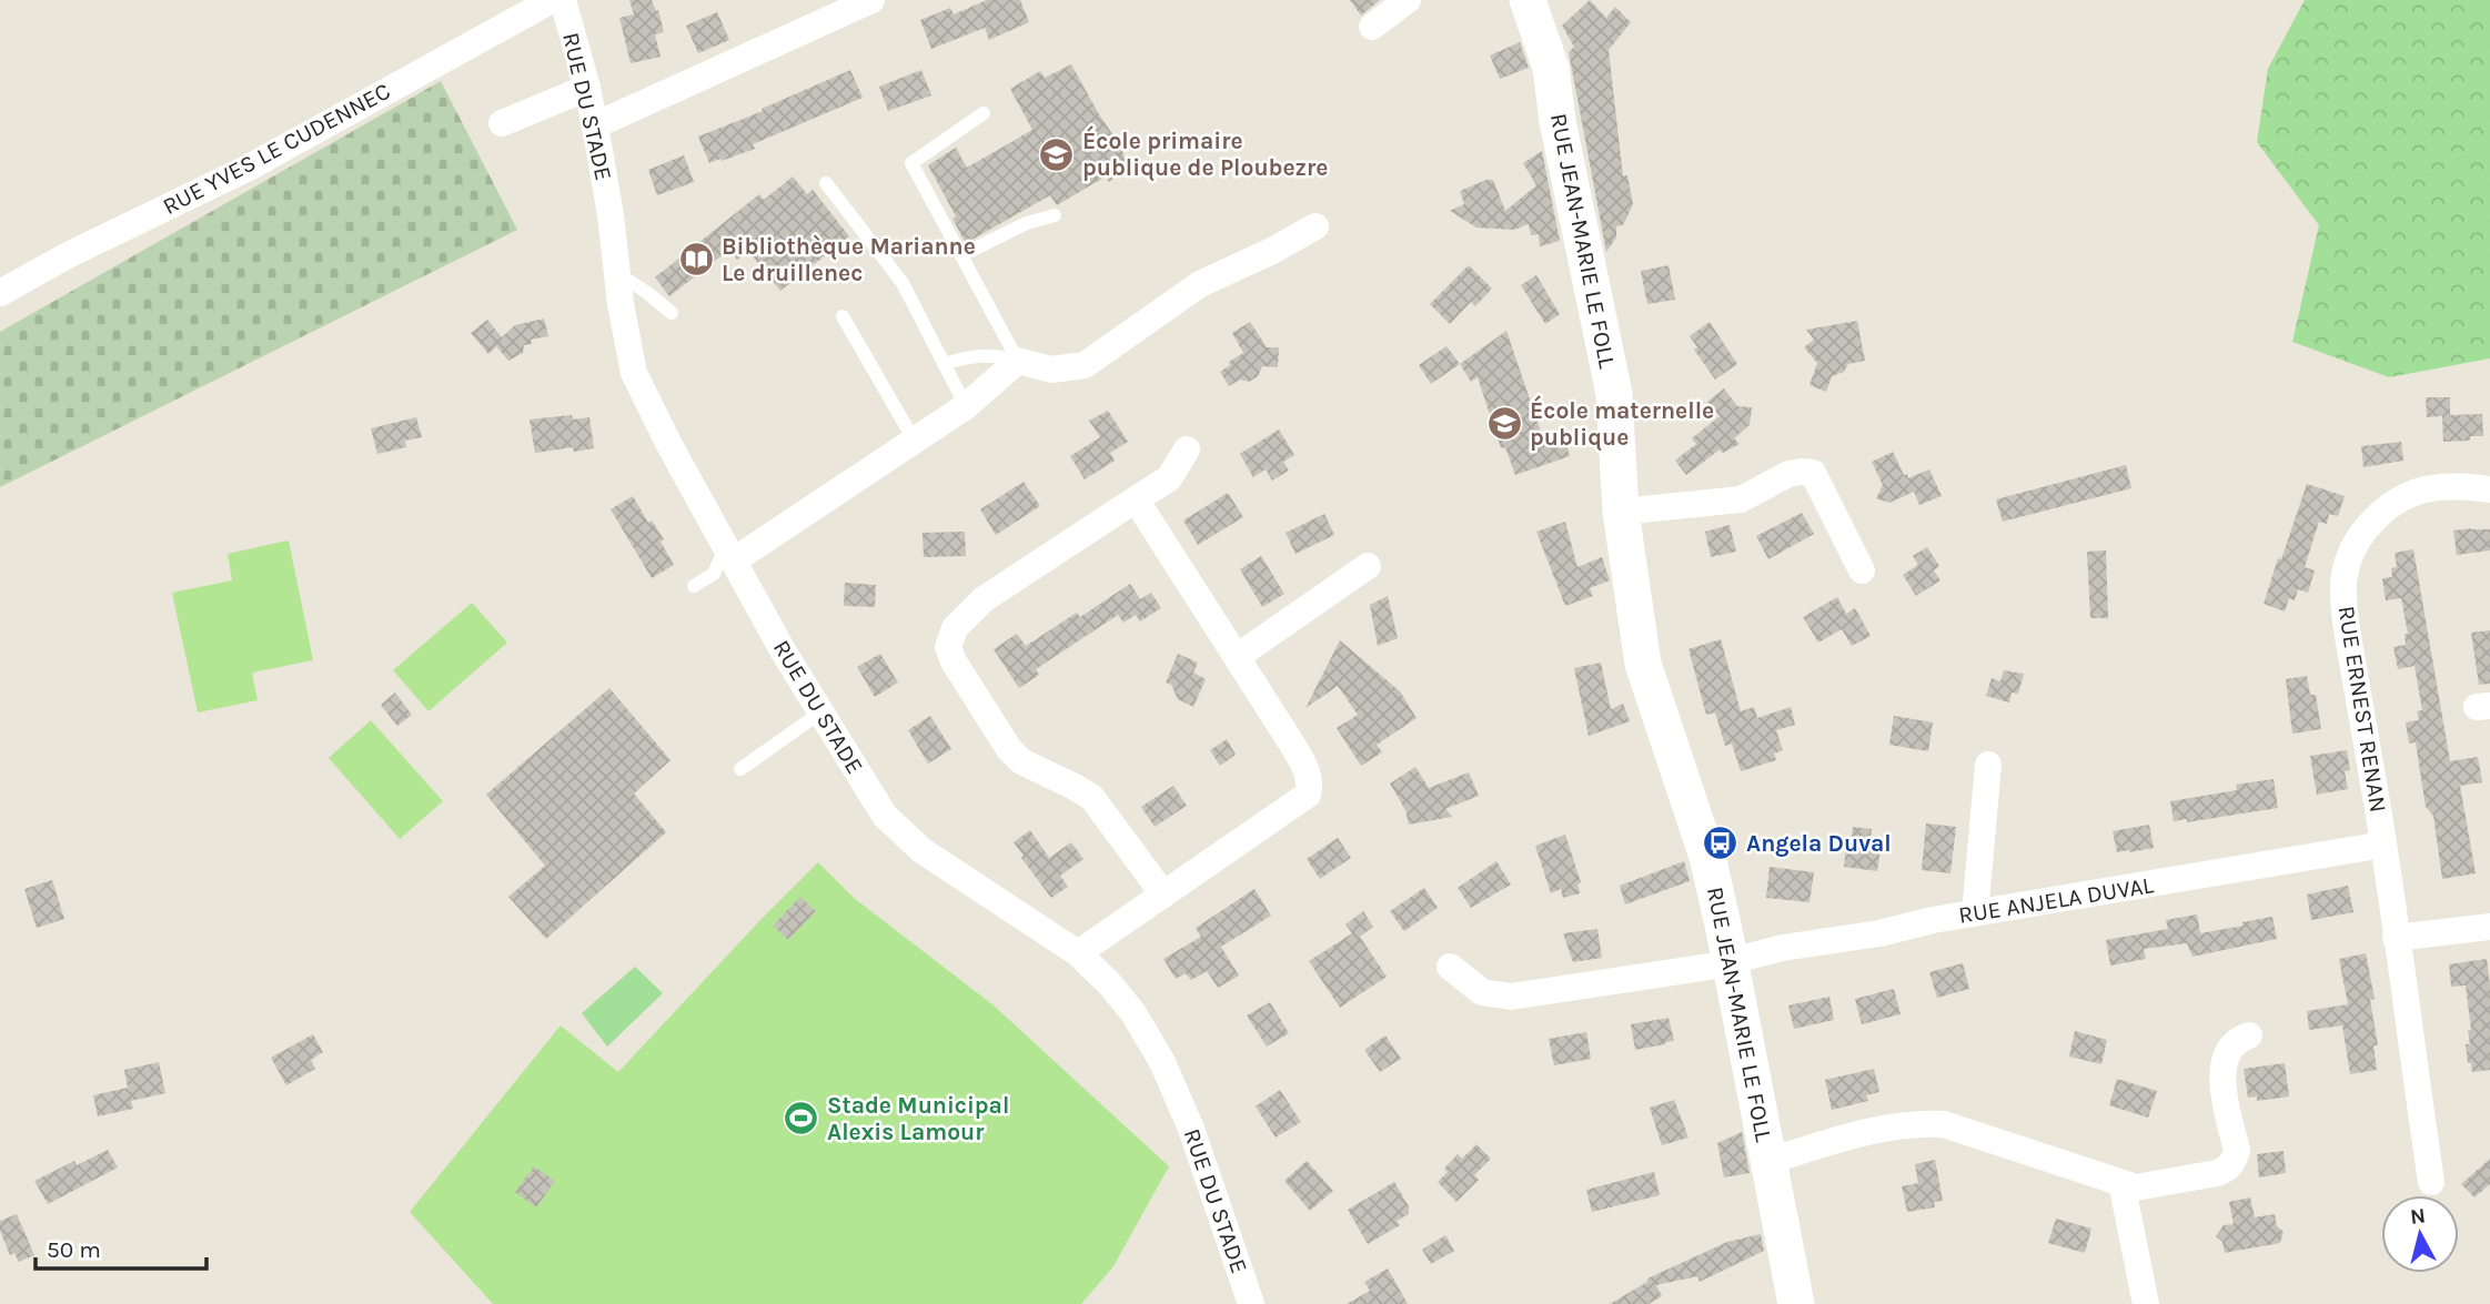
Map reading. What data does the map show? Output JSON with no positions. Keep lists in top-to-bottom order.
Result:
{
  "streets": {
    "main road": ["RUE JEAN-MARIE LE FOLL"],
    "street": [
      "RUE DU STADE",
      "RUE YVES LE CUDENNEC",
      "RUE ERNEST RENAN",
      "RUE ANJELA DUVAL"
    ]
  },
  "crossings": [
    ["RUE JEAN-MARIE LE FOLL", "RUE ANJELA DUVAL"],
    ["RUE ERNEST RENAN", "RUE ANJELA DUVAL"]
  ],
  "places": {
    "school or university": ["École primaire publique de Ploubezre", "École maternelle publique"],
    "library": ["Bibliothèque Marianne Le druillenec"],
    "bus stop": ["Angela Duval"],
    "sports": ["Stade Municipal Alexis Lamour"]
  },
  "scale_bar": "50 m",
  "north": "top"
}
